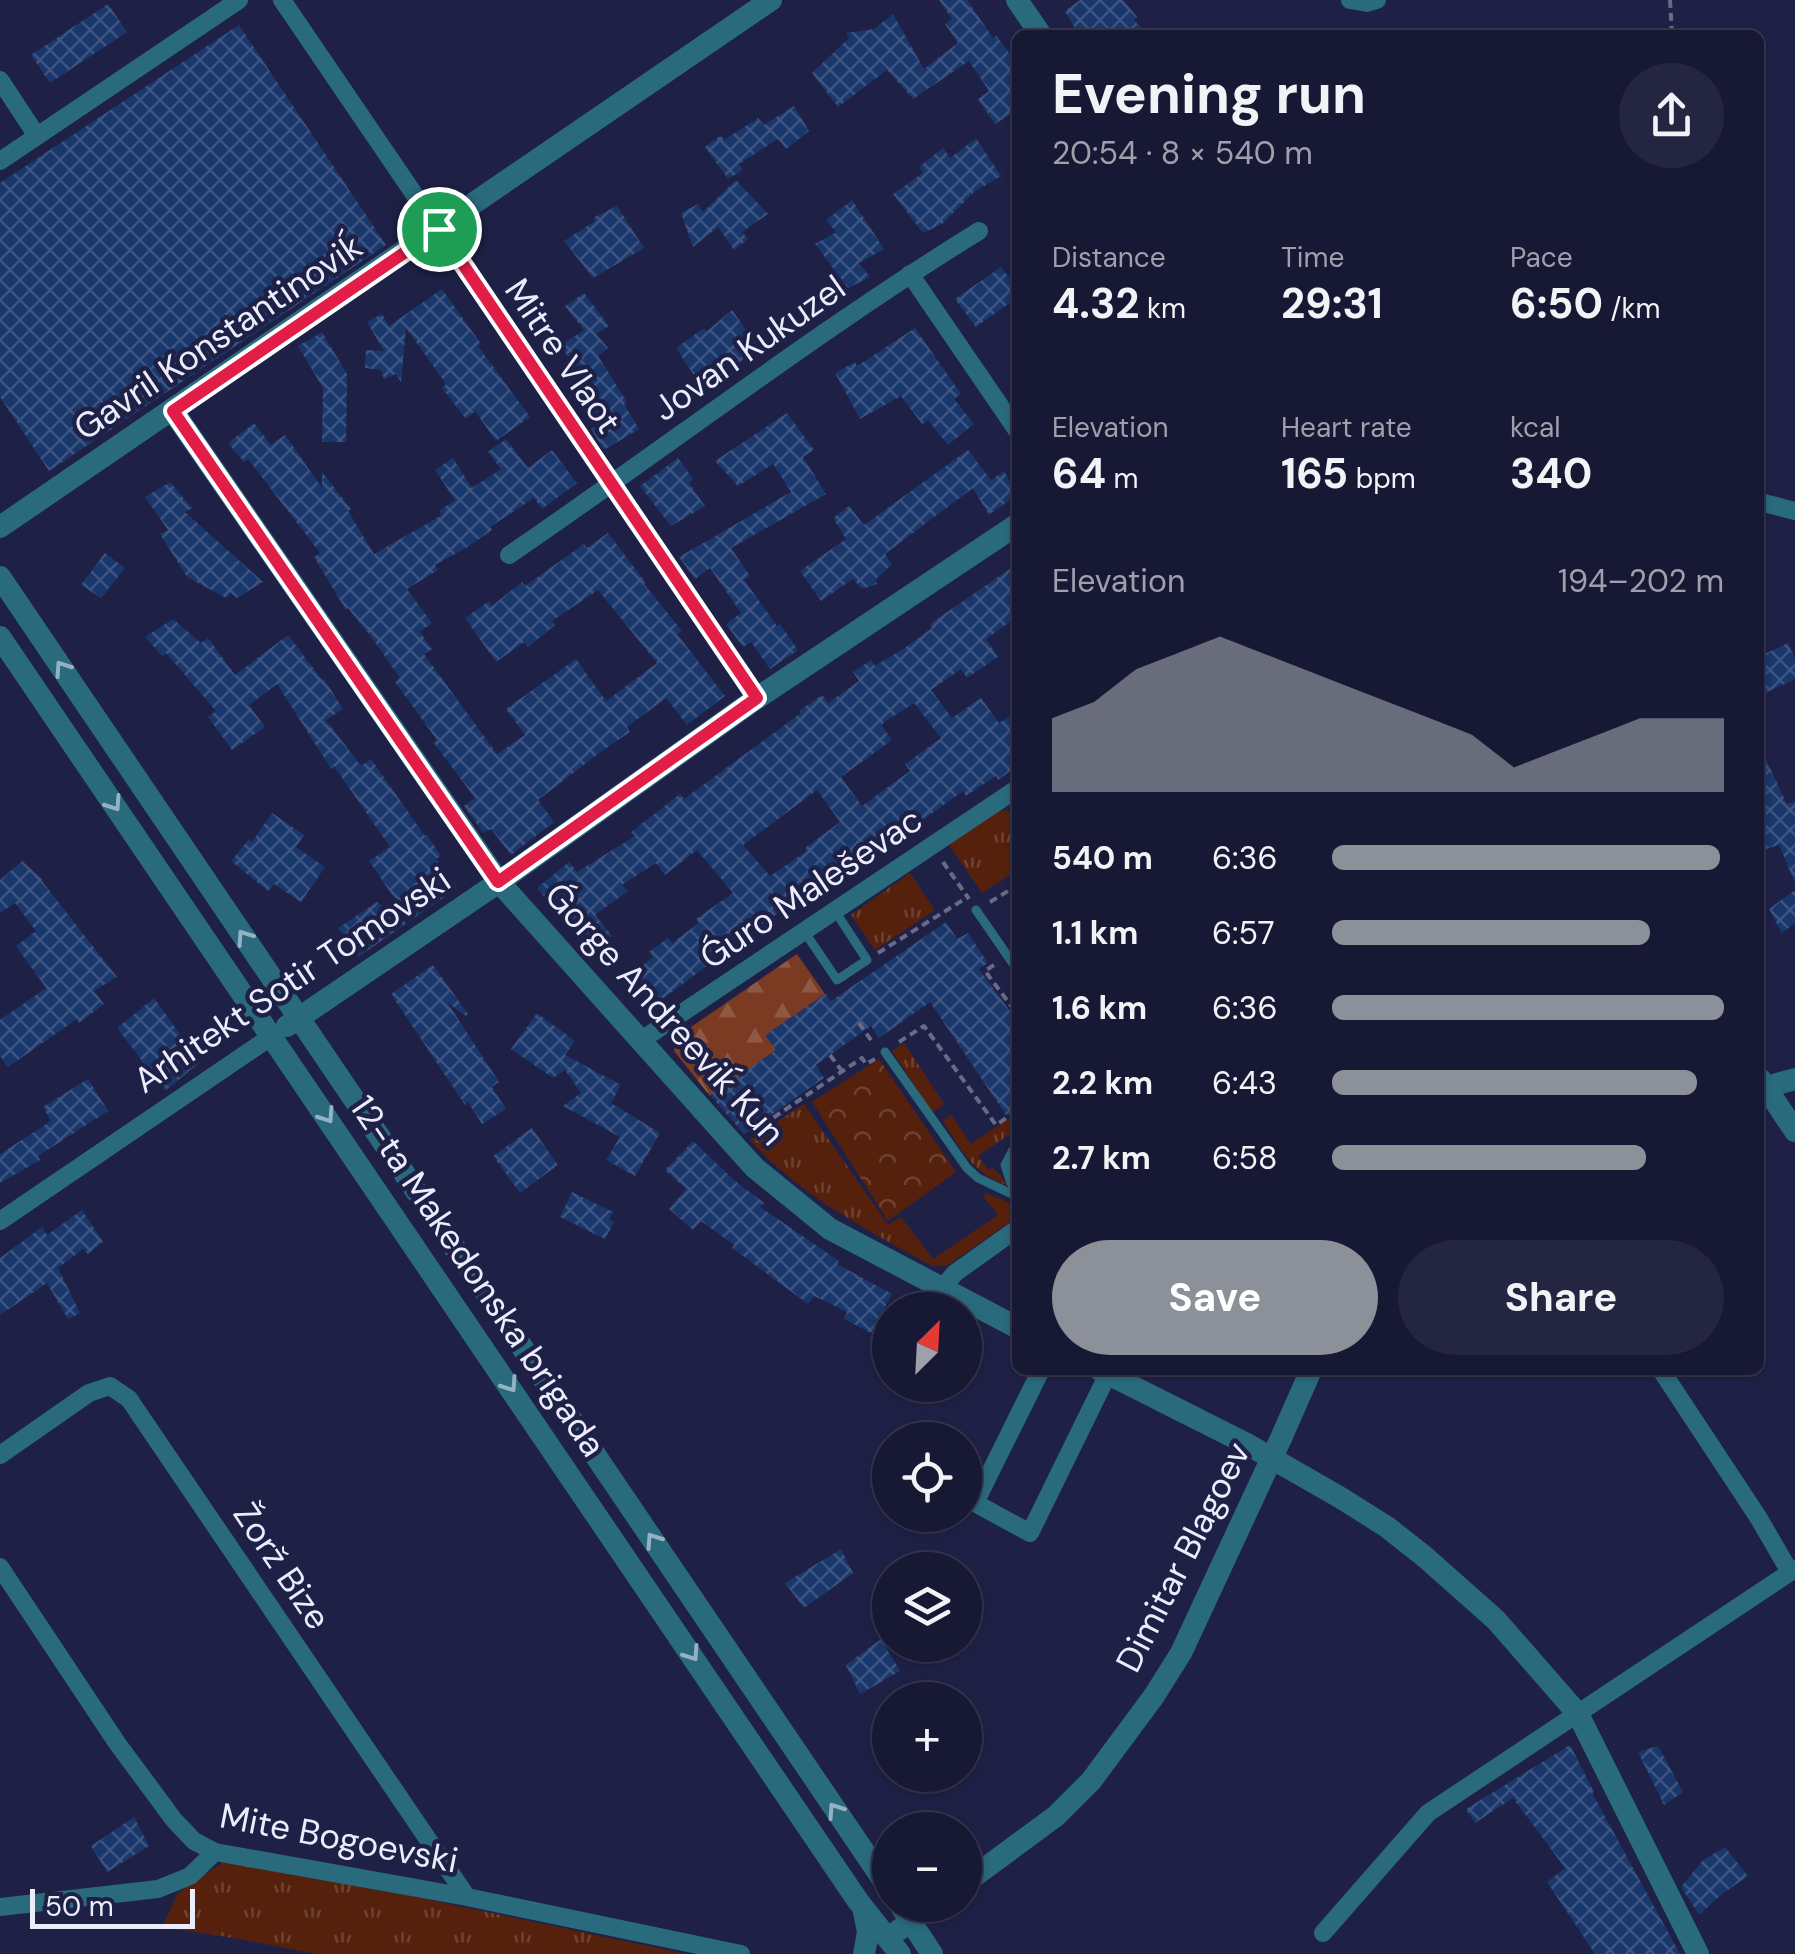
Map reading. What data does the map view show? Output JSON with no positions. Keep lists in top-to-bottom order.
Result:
{
  "streets": {
    "street": [
      "Gavril Konstantinoviḱ",
      "Jovan Kukuzel",
      "Mitre Vlaot",
      "Ǵuro Maleševac",
      "Arhitekt Sotir Tomovski",
      "Ǵorge Andreeviḱ Kun",
      "12-ta Makedonska brigada",
      "Dimitar Blagoev",
      "Žorž Bize",
      "Mite Bogoevski"
    ]
  },
  "crossings": [
    ["Gavril Konstantinoviḱ", "Mitre Vlaot"],
    ["Gavril Konstantinoviḱ", "Ǵorge Andreeviḱ Kun"],
    ["Jovan Kukuzel", "Mitre Vlaot"],
    ["Mitre Vlaot", "Arhitekt Sotir Tomovski"],
    ["Ǵuro Maleševac", "Ǵorge Andreeviḱ Kun"],
    ["Arhitekt Sotir Tomovski", "Ǵorge Andreeviḱ Kun"],
    ["Arhitekt Sotir Tomovski", "12-ta Makedonska brigada"],
    ["Žorž Bize", "Mite Bogoevski"]
  ],
  "scale_bar": "50 m",
  "north": "top right",
  "page": {
    "heading": ["Evening run", "20:54 · 8 × 540 m"],
    "stats": [
      ["Distance", "4.32 km"],
      ["Time", "29:31"],
      ["Pace", "6:50 /km"],
      ["Elevation", "64 m"],
      ["Heart rate", "165 bpm"],
      ["kcal", "340"]
    ],
    "chart": ["Elevation", "194–202 m"],
    "list": [
      {
        "name": "540 m",
        "note": "6:36"
      },
      {
        "name": "1.1 km",
        "note": "6:57"
      },
      {
        "name": "1.6 km",
        "note": "6:36"
      },
      {
        "name": "2.2 km",
        "note": "6:43"
      },
      {
        "name": "2.7 km",
        "note": "6:58"
      }
    ],
    "buttons": ["Save", "Share"],
    "map_buttons": ["+", "−"],
    "scale": "50 m"
  }
}
